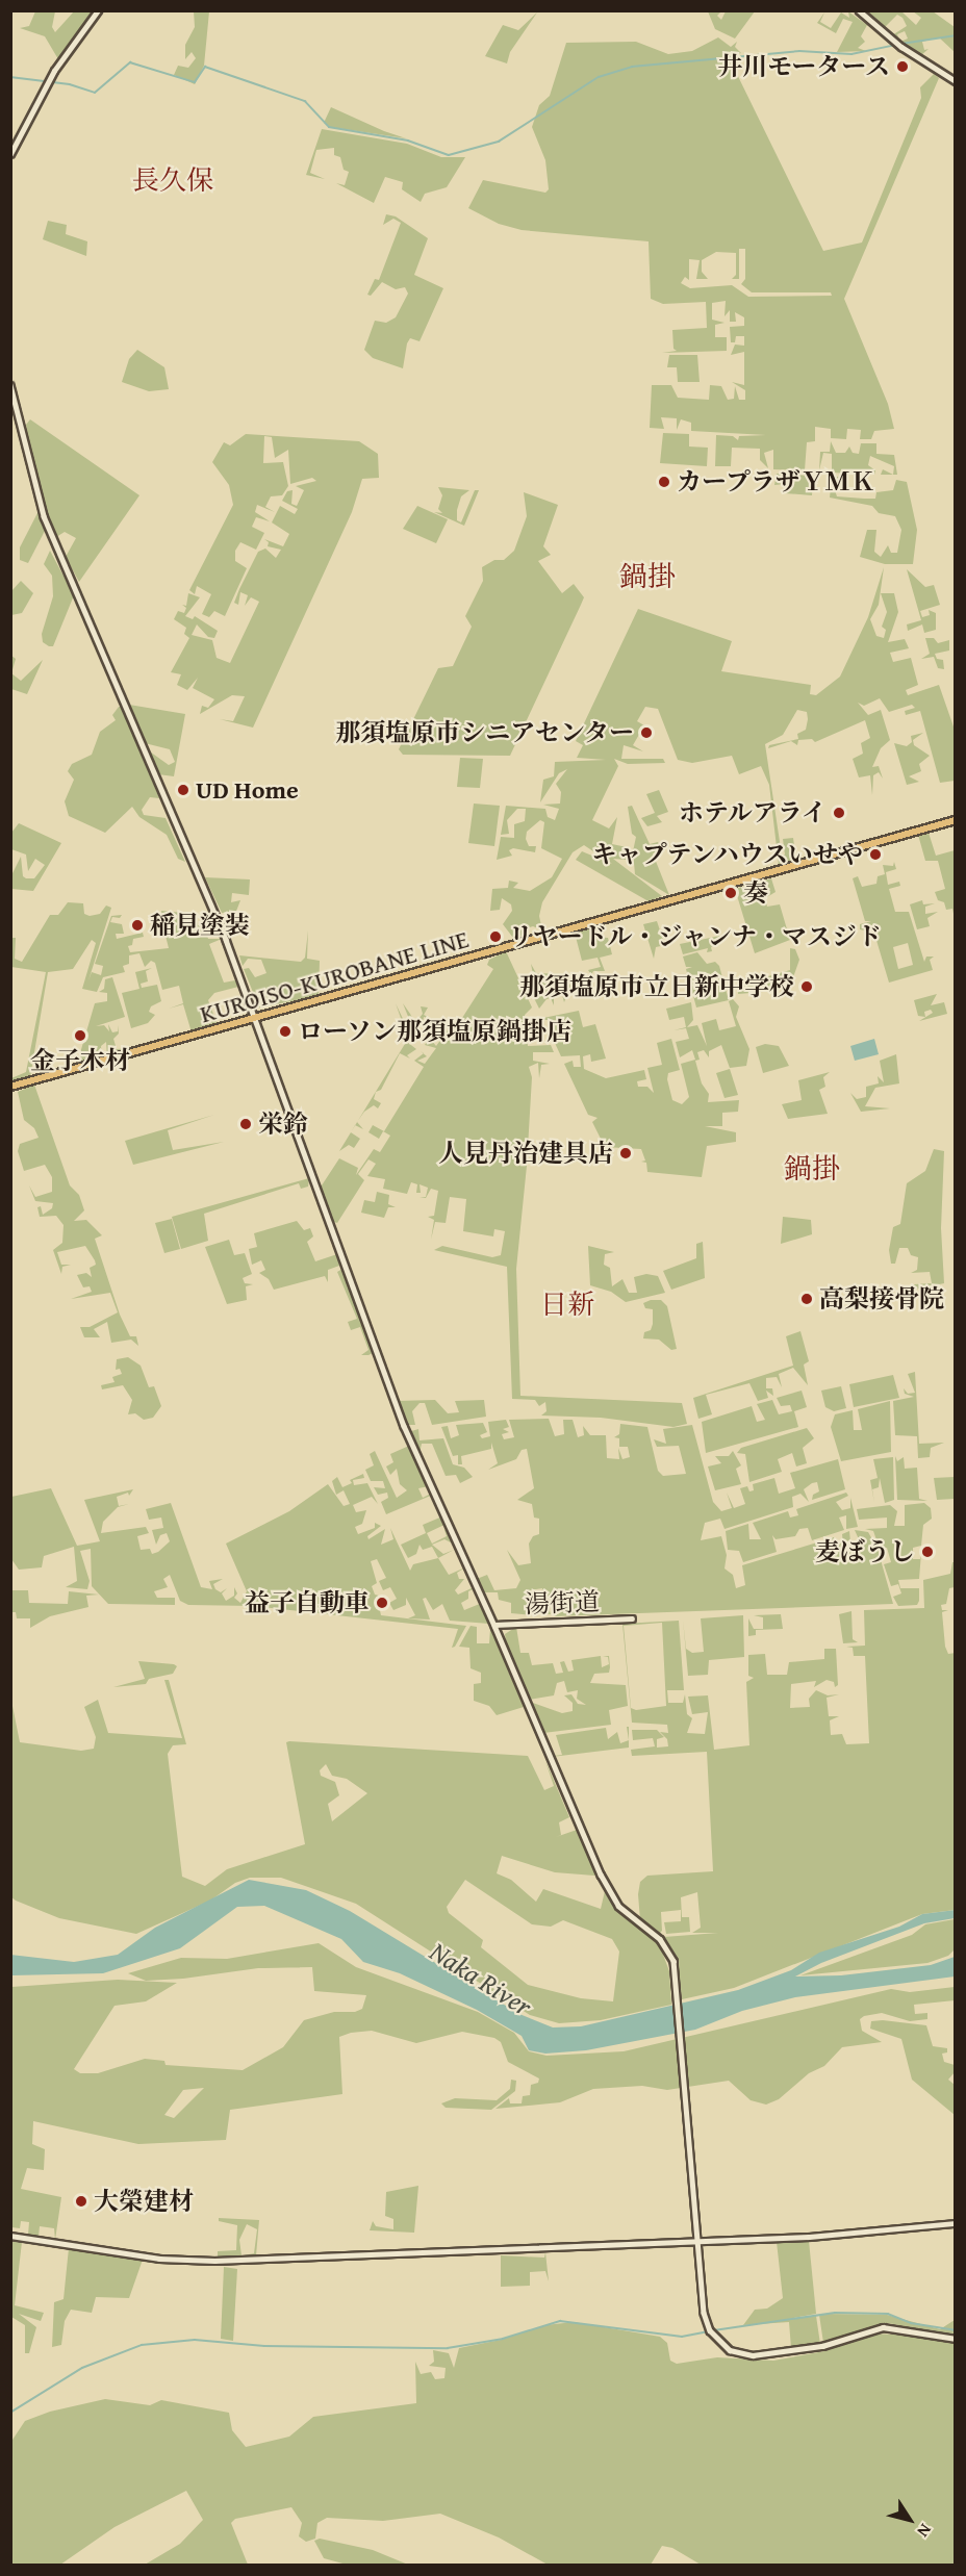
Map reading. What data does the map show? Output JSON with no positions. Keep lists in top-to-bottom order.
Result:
{
  "streets": {
    "main road": ["KUROISO-KUROBANE LINE"],
    "street": ["湯街道"]
  },
  "districts": [
    "長久保",
    "鍋掛",
    "鍋掛",
    "日新"
  ],
  "water": ["Naka River"],
  "places": [
    "井川モータース",
    "カープラザＹＭＫ",
    "那須塩原市シニアセンター",
    "UD Home",
    "ホテルアライ",
    "キャプテンハウスいせや",
    "奏",
    "稲見塗装",
    "リヤードル・ジャンナ・マスジド",
    "那須塩原市立日新中学校",
    "ローソン那須塩原鍋掛店",
    "金子木材",
    "栄鈴",
    "人見丹治建具店",
    "高梨接骨院",
    "麦ぼうし",
    "益子自動車",
    "大榮建材"
  ],
  "north": "bottom right"
}
